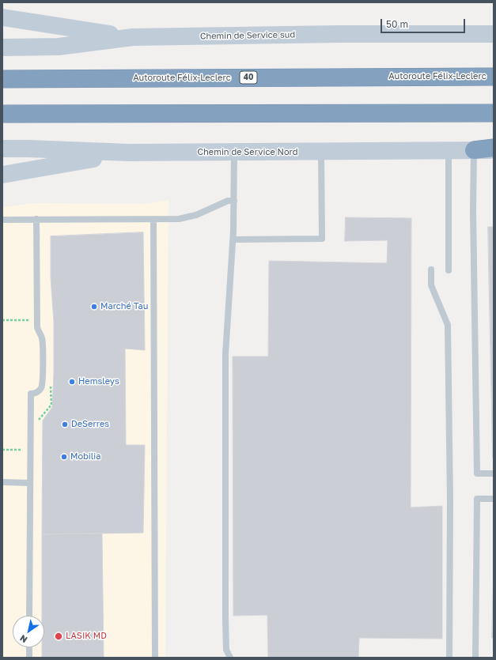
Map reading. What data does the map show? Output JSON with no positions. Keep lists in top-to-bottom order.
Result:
{
  "streets": {
    "highway": ["Autoroute Félix-Leclerc", "40"],
    "main road": ["Chemin de Service sud", "Chemin de Service Nord"]
  },
  "places": [
    "Marché Tau",
    "Hemsleys",
    "DeSerres",
    "Mobilia",
    "LASIK MD"
  ],
  "scale_bar": "50 m",
  "north": "bottom left"
}
